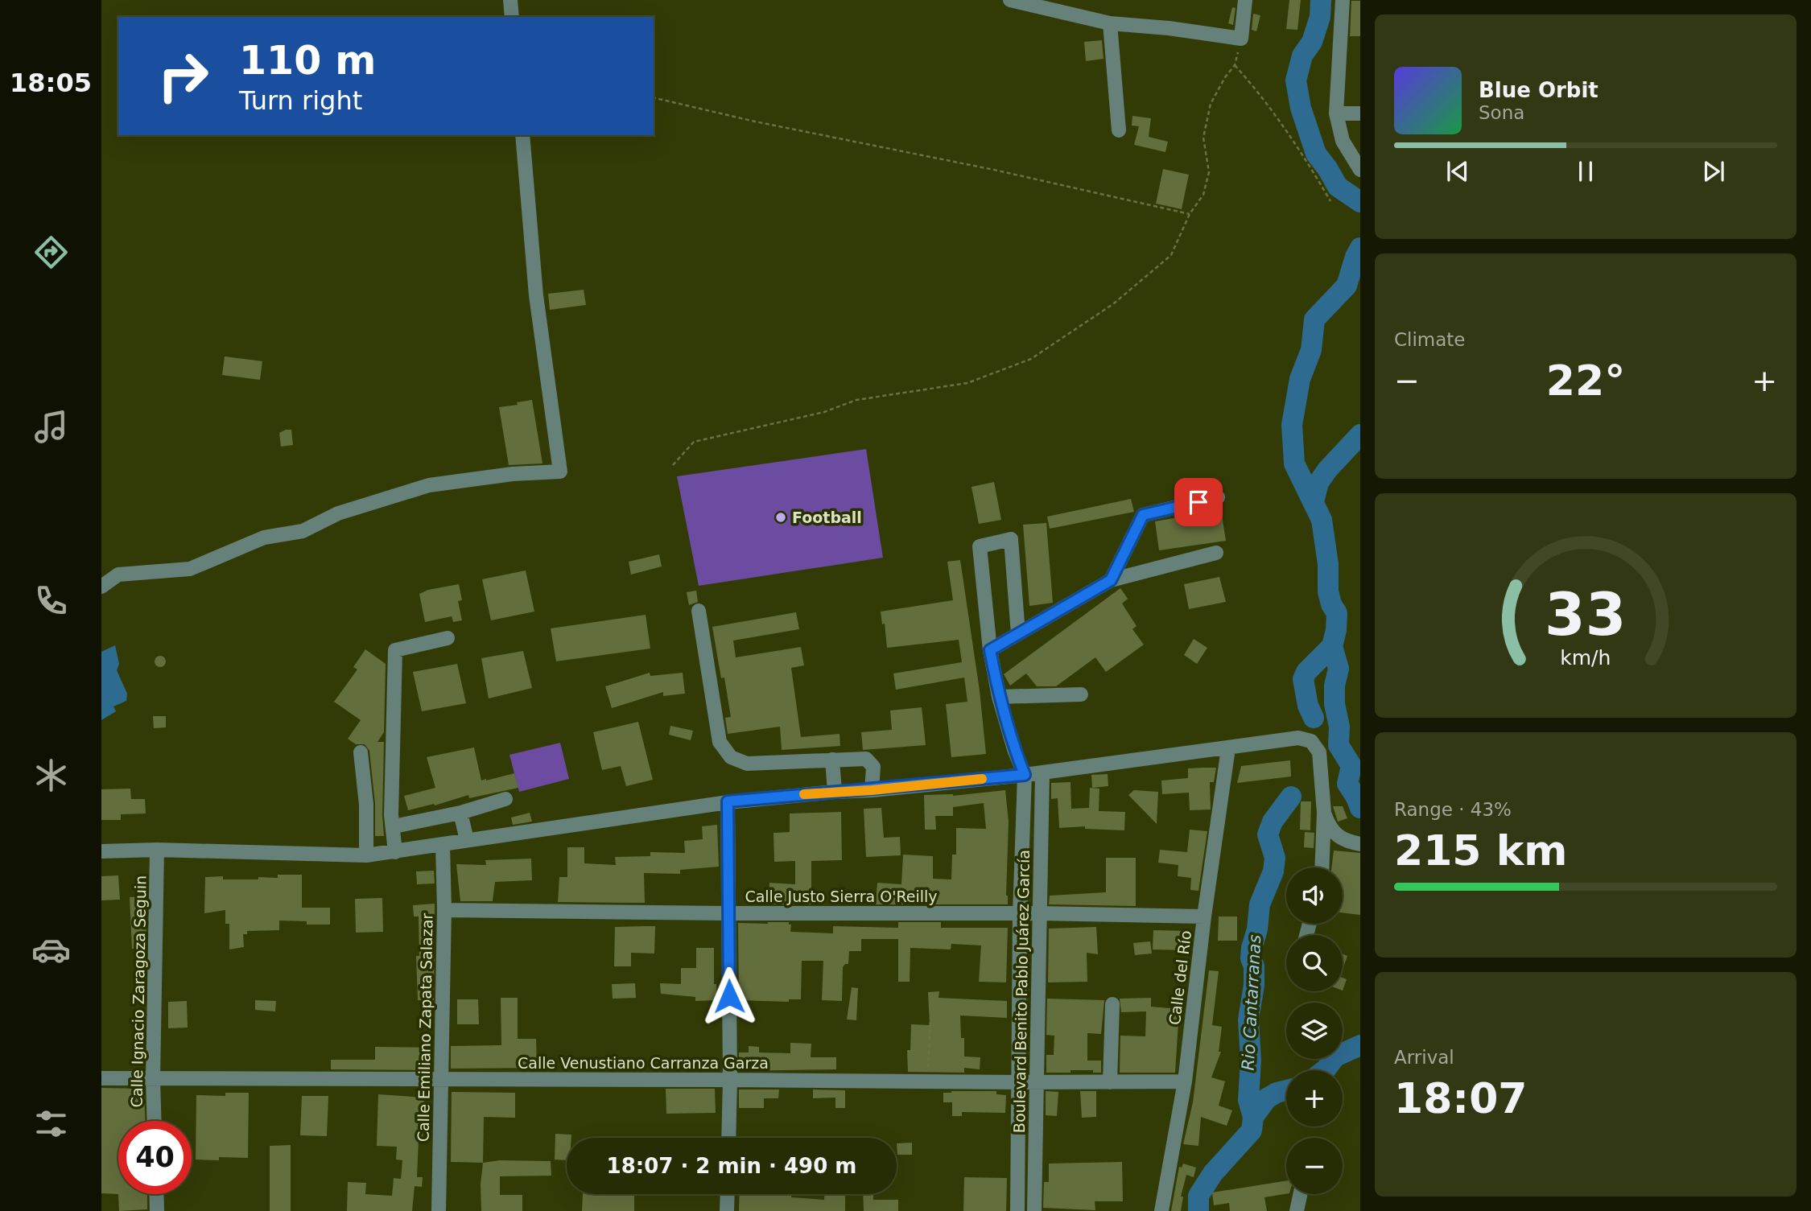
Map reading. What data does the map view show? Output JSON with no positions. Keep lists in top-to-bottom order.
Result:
{
  "streets": {
    "street": [
      "Calle Justo Sierra O'Reilly",
      "Calle del Río",
      "Calle Ignacio Zaragoza Seguin",
      "Boulevard Benito Pablo Juárez García",
      "Calle Emiliano Zapata Salazar",
      "Calle Venustiano Carranza Garza"
    ]
  },
  "crossings": [
    ["Calle Justo Sierra O'Reilly", "Calle del Río"],
    ["Calle Justo Sierra O'Reilly", "Boulevard Benito Pablo Juárez García"],
    ["Calle Justo Sierra O'Reilly", "Calle Emiliano Zapata Salazar"],
    ["Calle del Río", "Calle Venustiano Carranza Garza"],
    ["Calle Ignacio Zaragoza Seguin", "Calle Venustiano Carranza Garza"],
    ["Boulevard Benito Pablo Juárez García", "Calle Venustiano Carranza Garza"],
    ["Calle Emiliano Zapata Salazar", "Calle Venustiano Carranza Garza"]
  ],
  "water": ["Rio Cantarranas"],
  "places": ["Football"],
  "page": {
    "tabs": "18:05",
    "turn": ["110 m", "Turn right"],
    "song": ["Blue Orbit", "Sona"],
    "tile": [
      "Climate",
      ["Range · 43%", "215 km"],
      ["Arrival", "18:07"]
    ],
    "heat": ["−", "22°", "+"],
    "map_buttons": ["+", "−"],
    "limit": "40",
    "trip": "18:07 · 2 min · 490 m",
    "gauge": ["33", "km/h"]
  }
}
